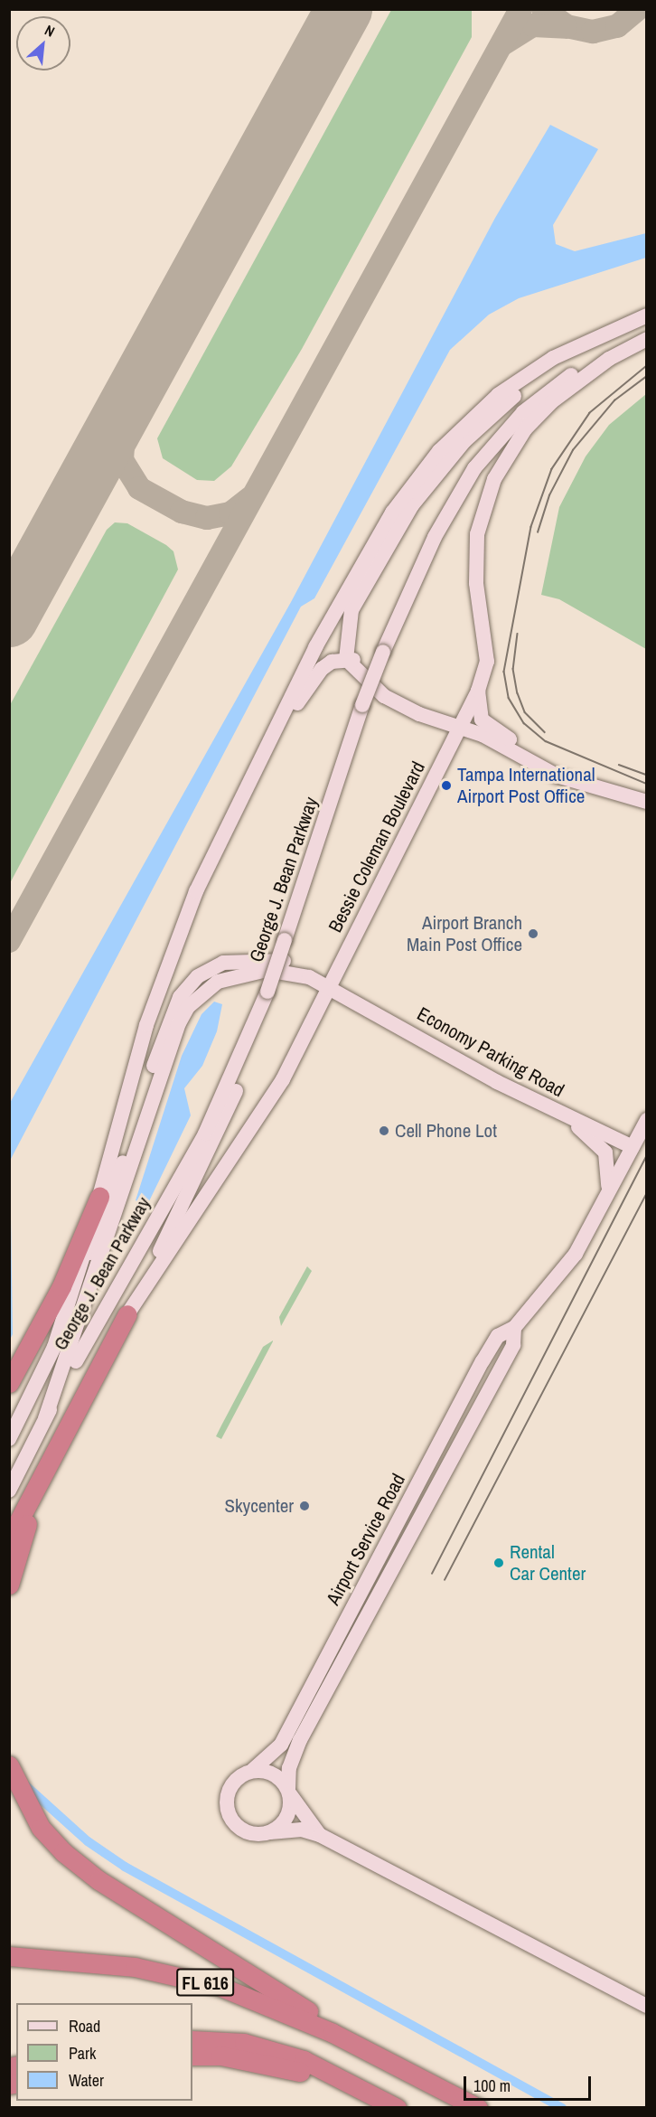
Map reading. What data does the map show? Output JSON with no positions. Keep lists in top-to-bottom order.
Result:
{
  "streets": {
    "highway": ["FL 616"],
    "street": [
      "Bessie Coleman Boulevard",
      "George J. Bean Parkway",
      "Economy Parking Road",
      "Airport Service Road"
    ]
  },
  "crossings": [
    ["Bessie Coleman Boulevard", "George J. Bean Parkway"],
    ["Bessie Coleman Boulevard", "Economy Parking Road"],
    ["Economy Parking Road", "Airport Service Road"]
  ],
  "places": [
    "Tampa International Airport Post Office",
    "Airport Branch Main Post Office",
    "Cell Phone Lot",
    "Skycenter",
    "Rental Car Center"
  ],
  "legend": ["Road", "Park", "Water"],
  "scale_bar": "100 m",
  "north": "top right"
}
